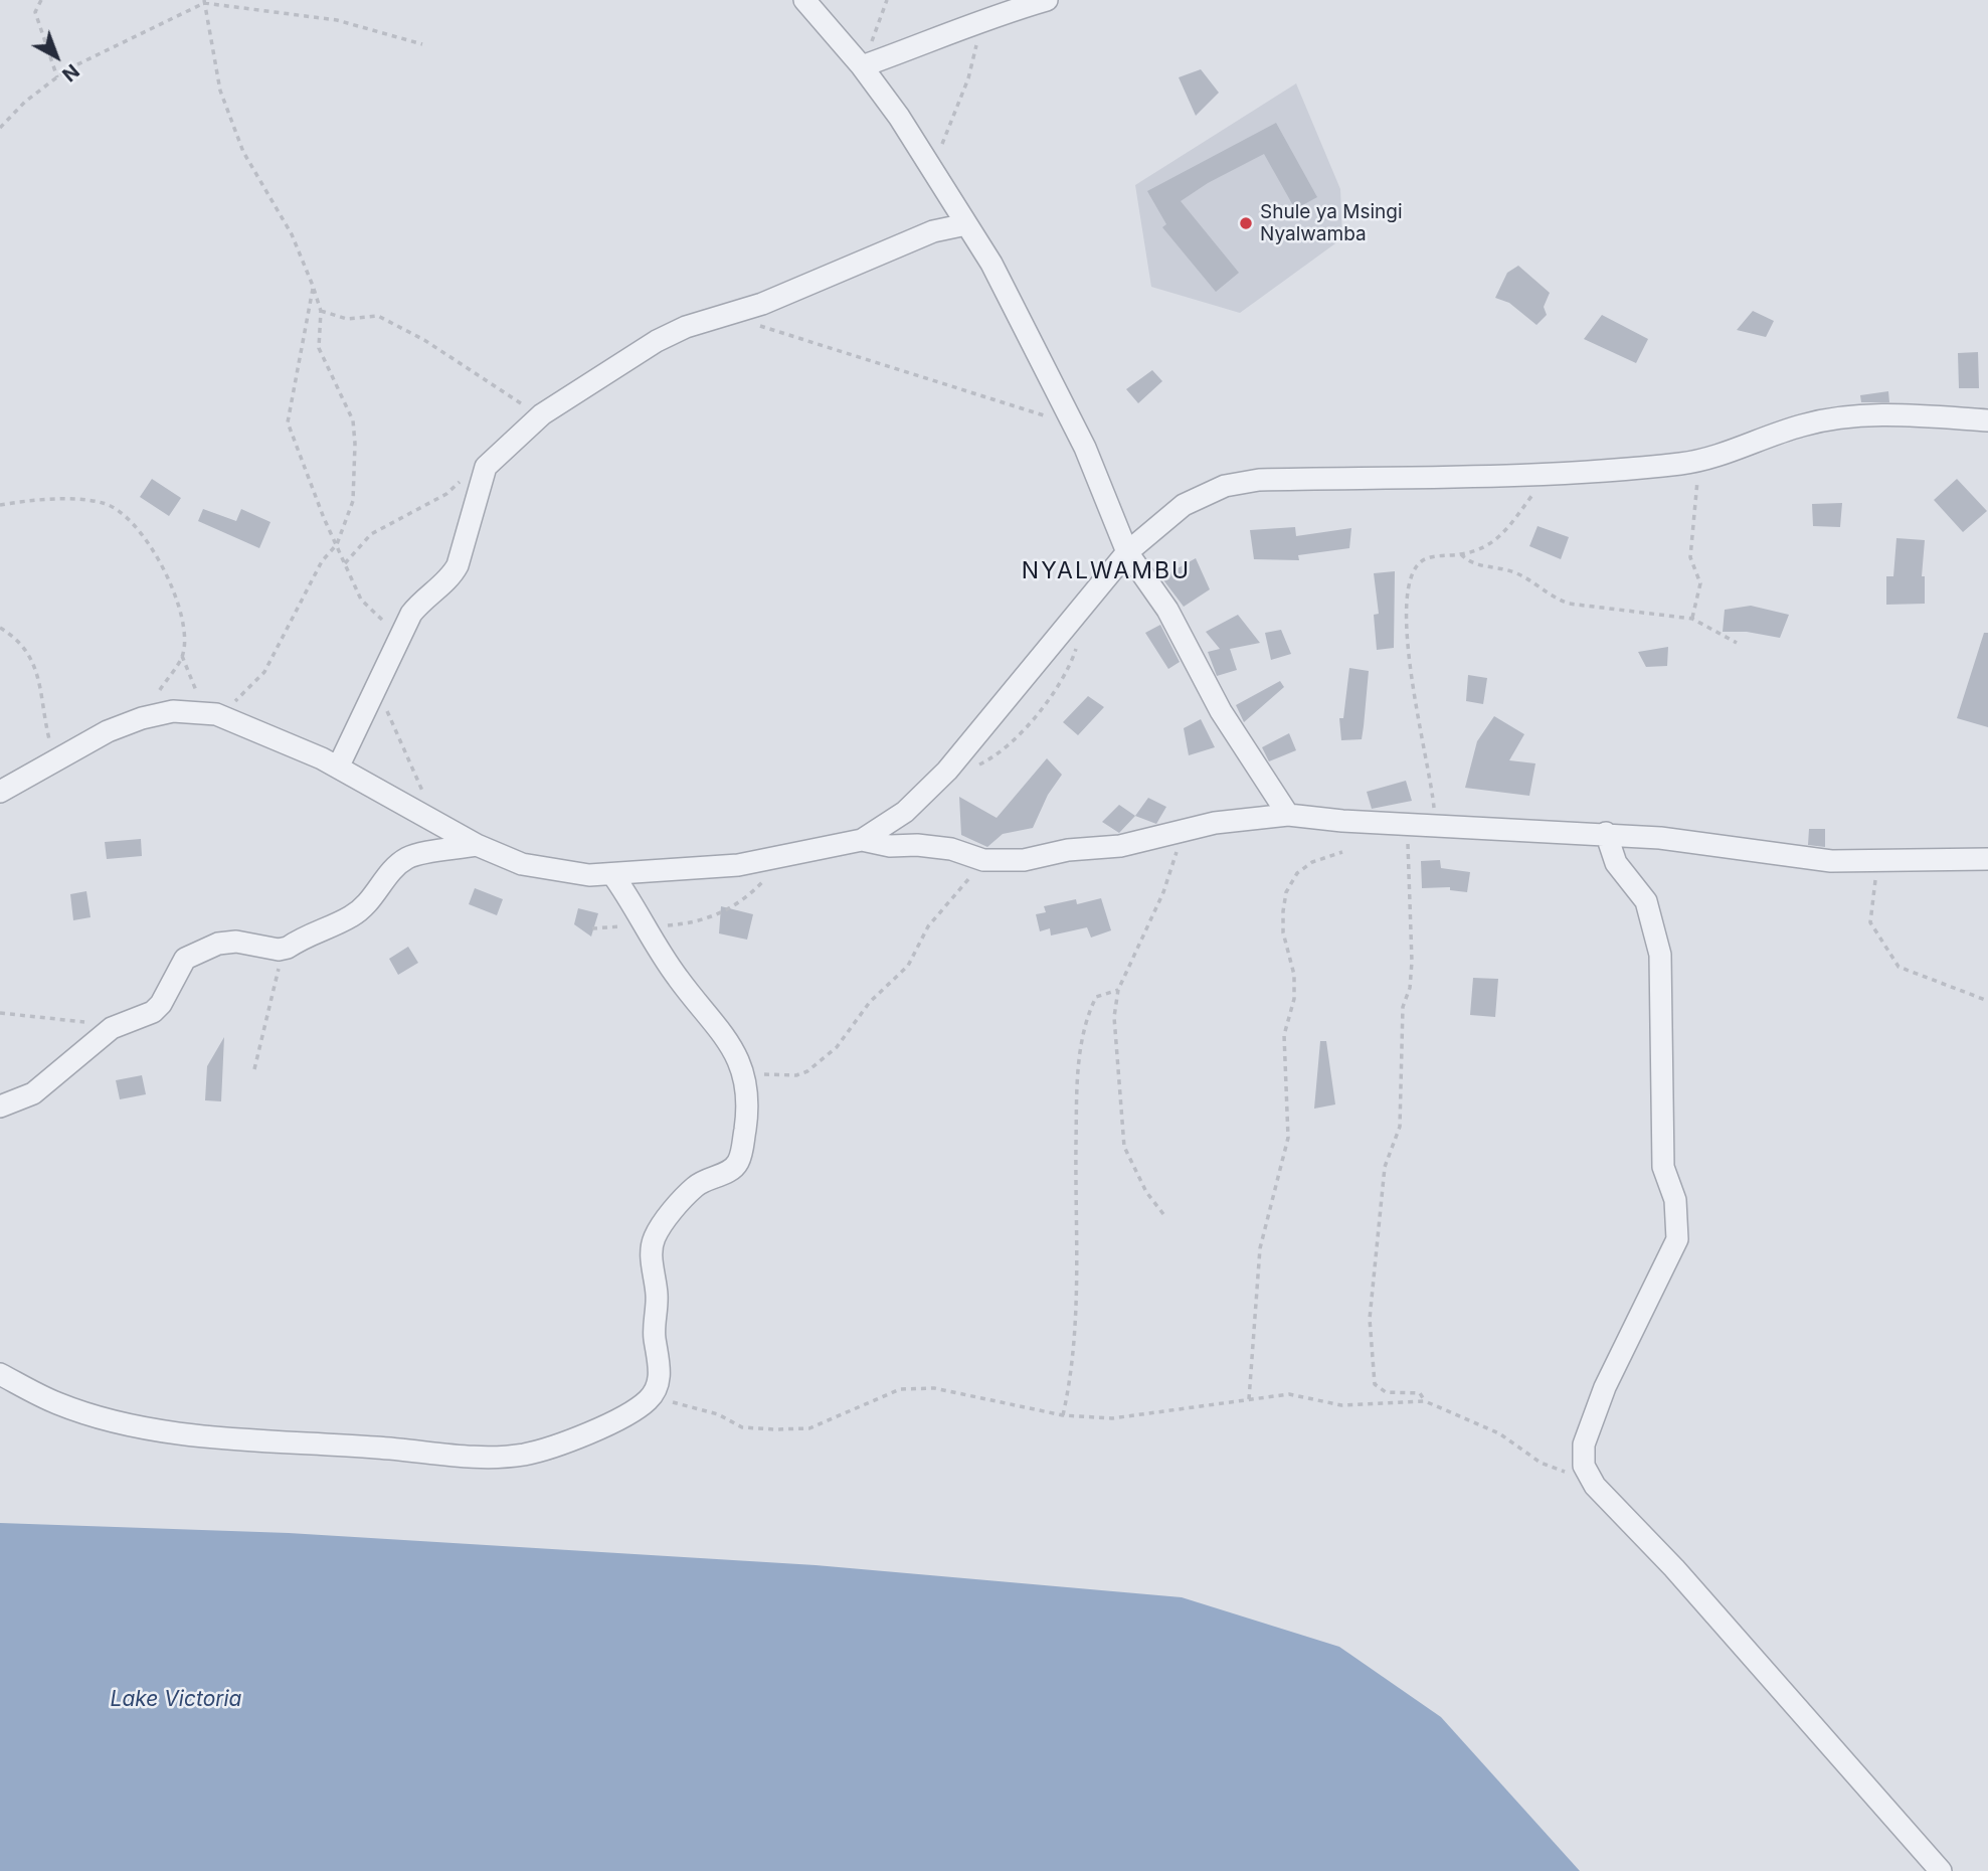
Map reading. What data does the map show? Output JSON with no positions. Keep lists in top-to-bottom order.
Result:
{
  "districts": ["NYALWAMBU"],
  "water": ["Lake Victoria"],
  "places": ["Shule ya Msingi Nyalwamba"],
  "north": "bottom right"
}
